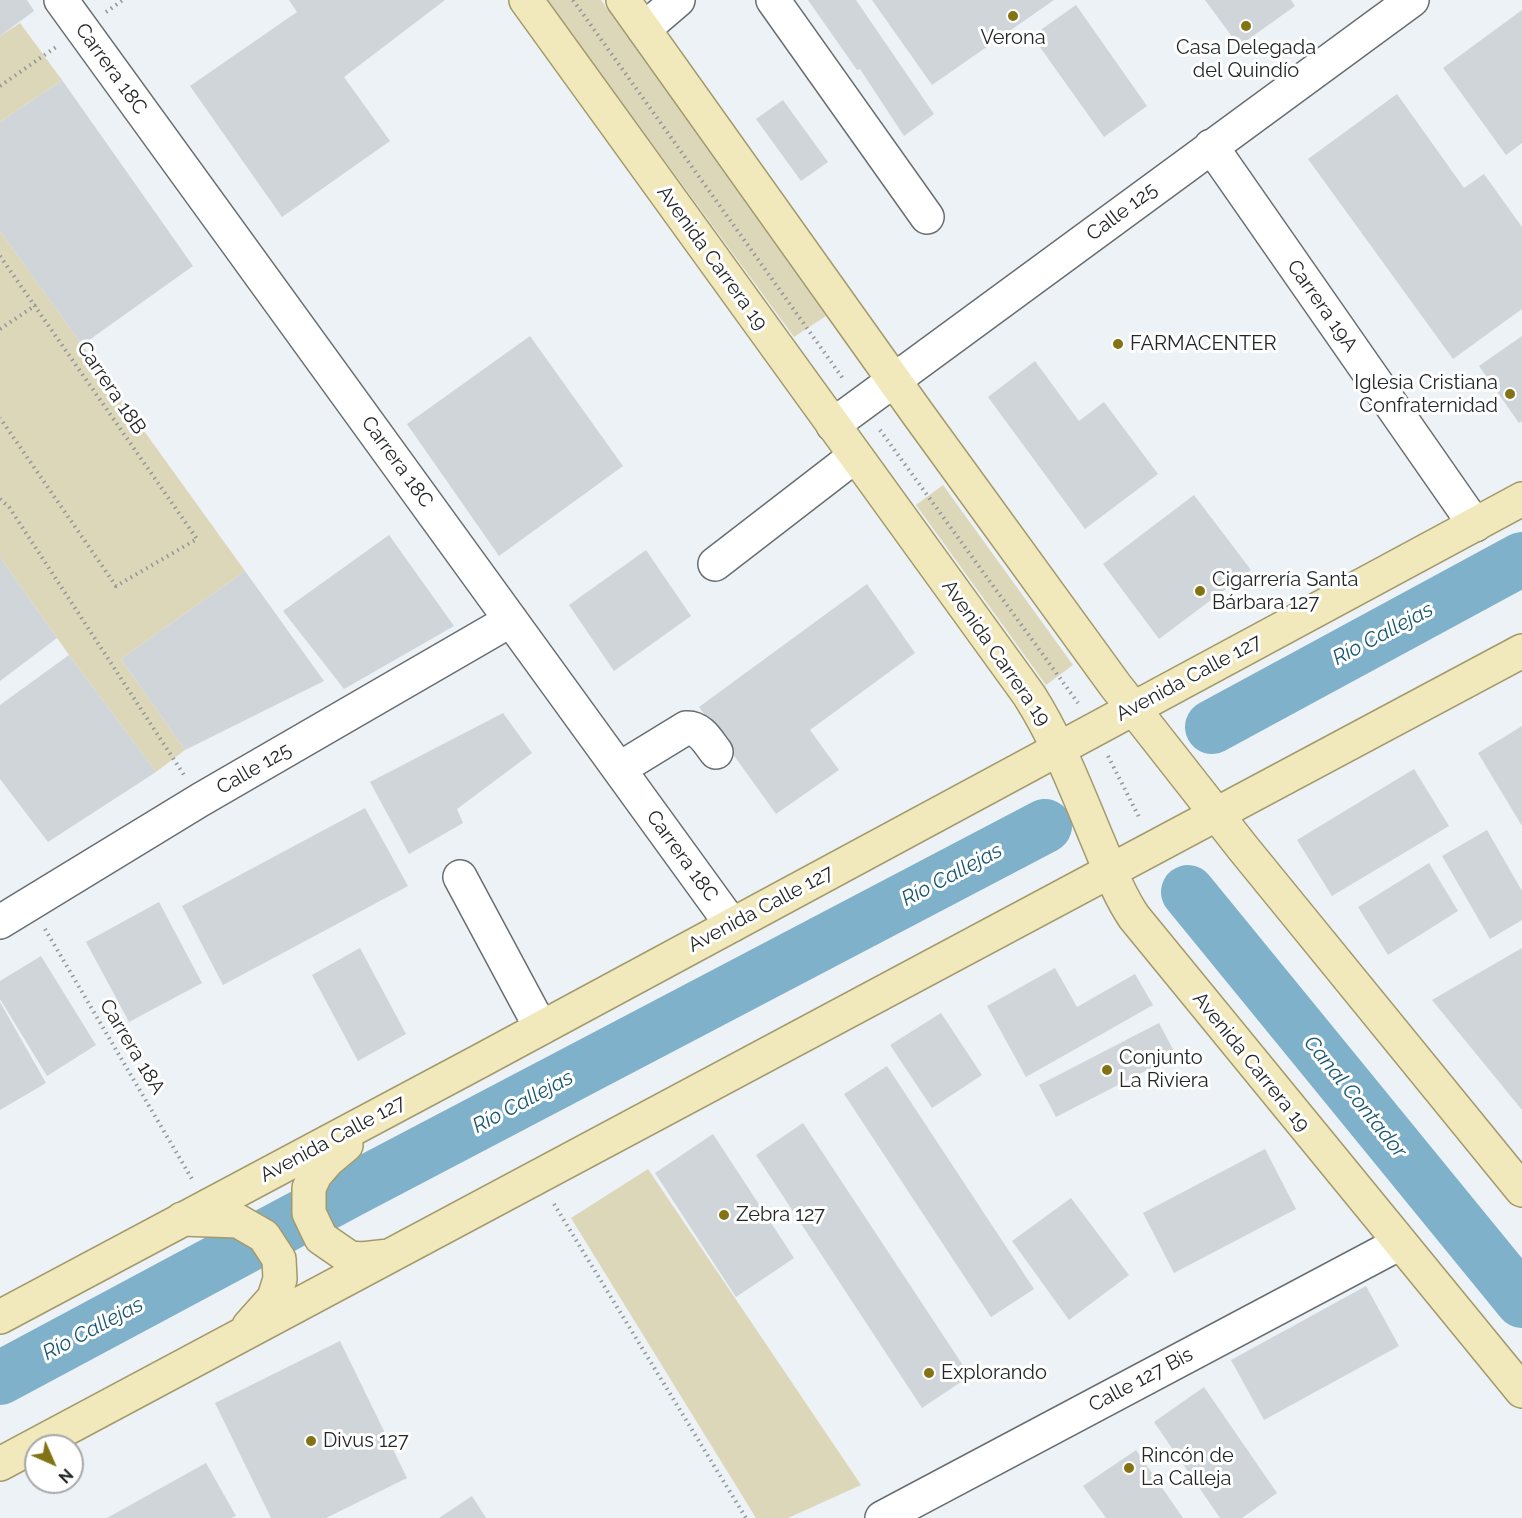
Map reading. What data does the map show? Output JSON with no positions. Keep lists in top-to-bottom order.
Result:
{
  "streets": {
    "main road": ["Avenida Carrera 19", "Avenida Calle 127"],
    "street": [
      "Carrera 18C",
      "Calle 125",
      "Carrera 19A",
      "Calle 127 Bis"
    ],
    "path": ["Carrera 18B", "Carrera 18A"]
  },
  "crossings": [
    ["Carrera 18C", "Calle 125"],
    ["Carrera 18C", "Avenida Calle 127"],
    ["Calle 125", "Avenida Carrera 19"],
    ["Calle 125", "Carrera 19A"],
    ["Calle 125", "Carrera 18A"],
    ["Avenida Carrera 19", "Avenida Calle 127"],
    ["Avenida Carrera 19", "Calle 127 Bis"],
    ["Carrera 19A", "Avenida Calle 127"],
    ["Avenida Calle 127", "Carrera 18A"]
  ],
  "water": ["Río Callejas", "Canal Contador"],
  "places": [
    "Verona",
    "Casa Delegada del Quindío",
    "FARMACENTER",
    "Iglesia Cristiana Confraternidad",
    "Cigarrería Santa Bárbara 127",
    "Conjunto La Riviera",
    "Zebra 127",
    "Explorando",
    "Divus 127",
    "Rincón de La Calleja"
  ],
  "north": "bottom right"
}
